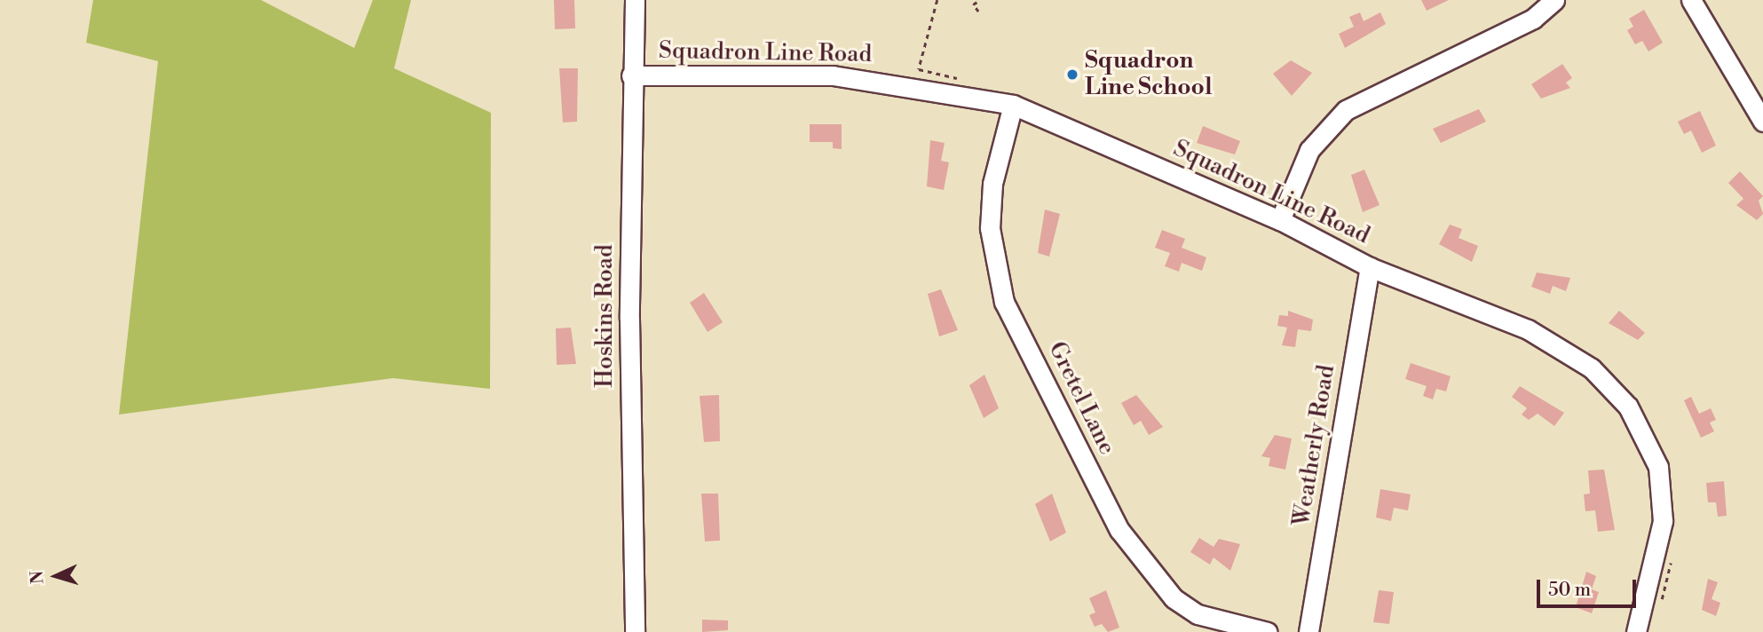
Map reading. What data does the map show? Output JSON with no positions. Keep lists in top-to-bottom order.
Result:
{
  "streets": {
    "street": [
      "Squadron Line Road",
      "Hoskins Road",
      "Gretel Lane",
      "Weatherly Road"
    ]
  },
  "crossings": [
    ["Squadron Line Road", "Hoskins Road"],
    ["Squadron Line Road", "Gretel Lane"],
    ["Squadron Line Road", "Weatherly Road"]
  ],
  "places": ["Squadron Line School"],
  "scale_bar": "50 m",
  "north": "left"
}
